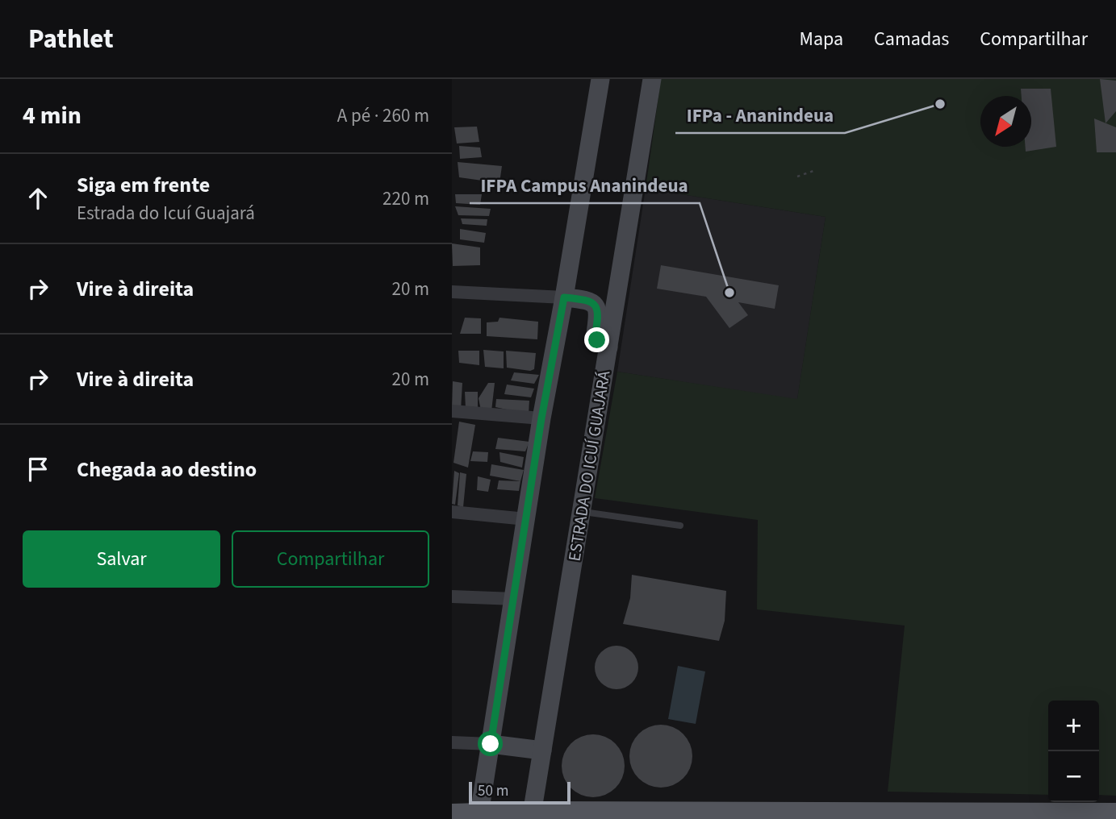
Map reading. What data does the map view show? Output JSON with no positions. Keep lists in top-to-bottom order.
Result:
{
  "streets": {
    "main road": ["ESTRADA DO ICUÍ GUAJARÁ"]
  },
  "places": ["IFPa - Ananindeua", "IFPA Campus Ananindeua"],
  "scale_bar": "50 m",
  "north": "bottom left",
  "page": {
    "header": "Pathlet",
    "nav": ["Mapa", "Camadas", "Compartilhar"],
    "heading": ["4 min", "A pé · 260 m"],
    "list": [
      ["Siga em frente", "Estrada do Icuí Guajará", "220 m"],
      ["Vire à direita", "20 m"],
      ["Vire à direita", "20 m"],
      "Chegada ao destino"
    ],
    "buttons": ["Salvar", "Compartilhar"],
    "map_buttons": ["+", "−"],
    "scale": "50 m"
  }
}
